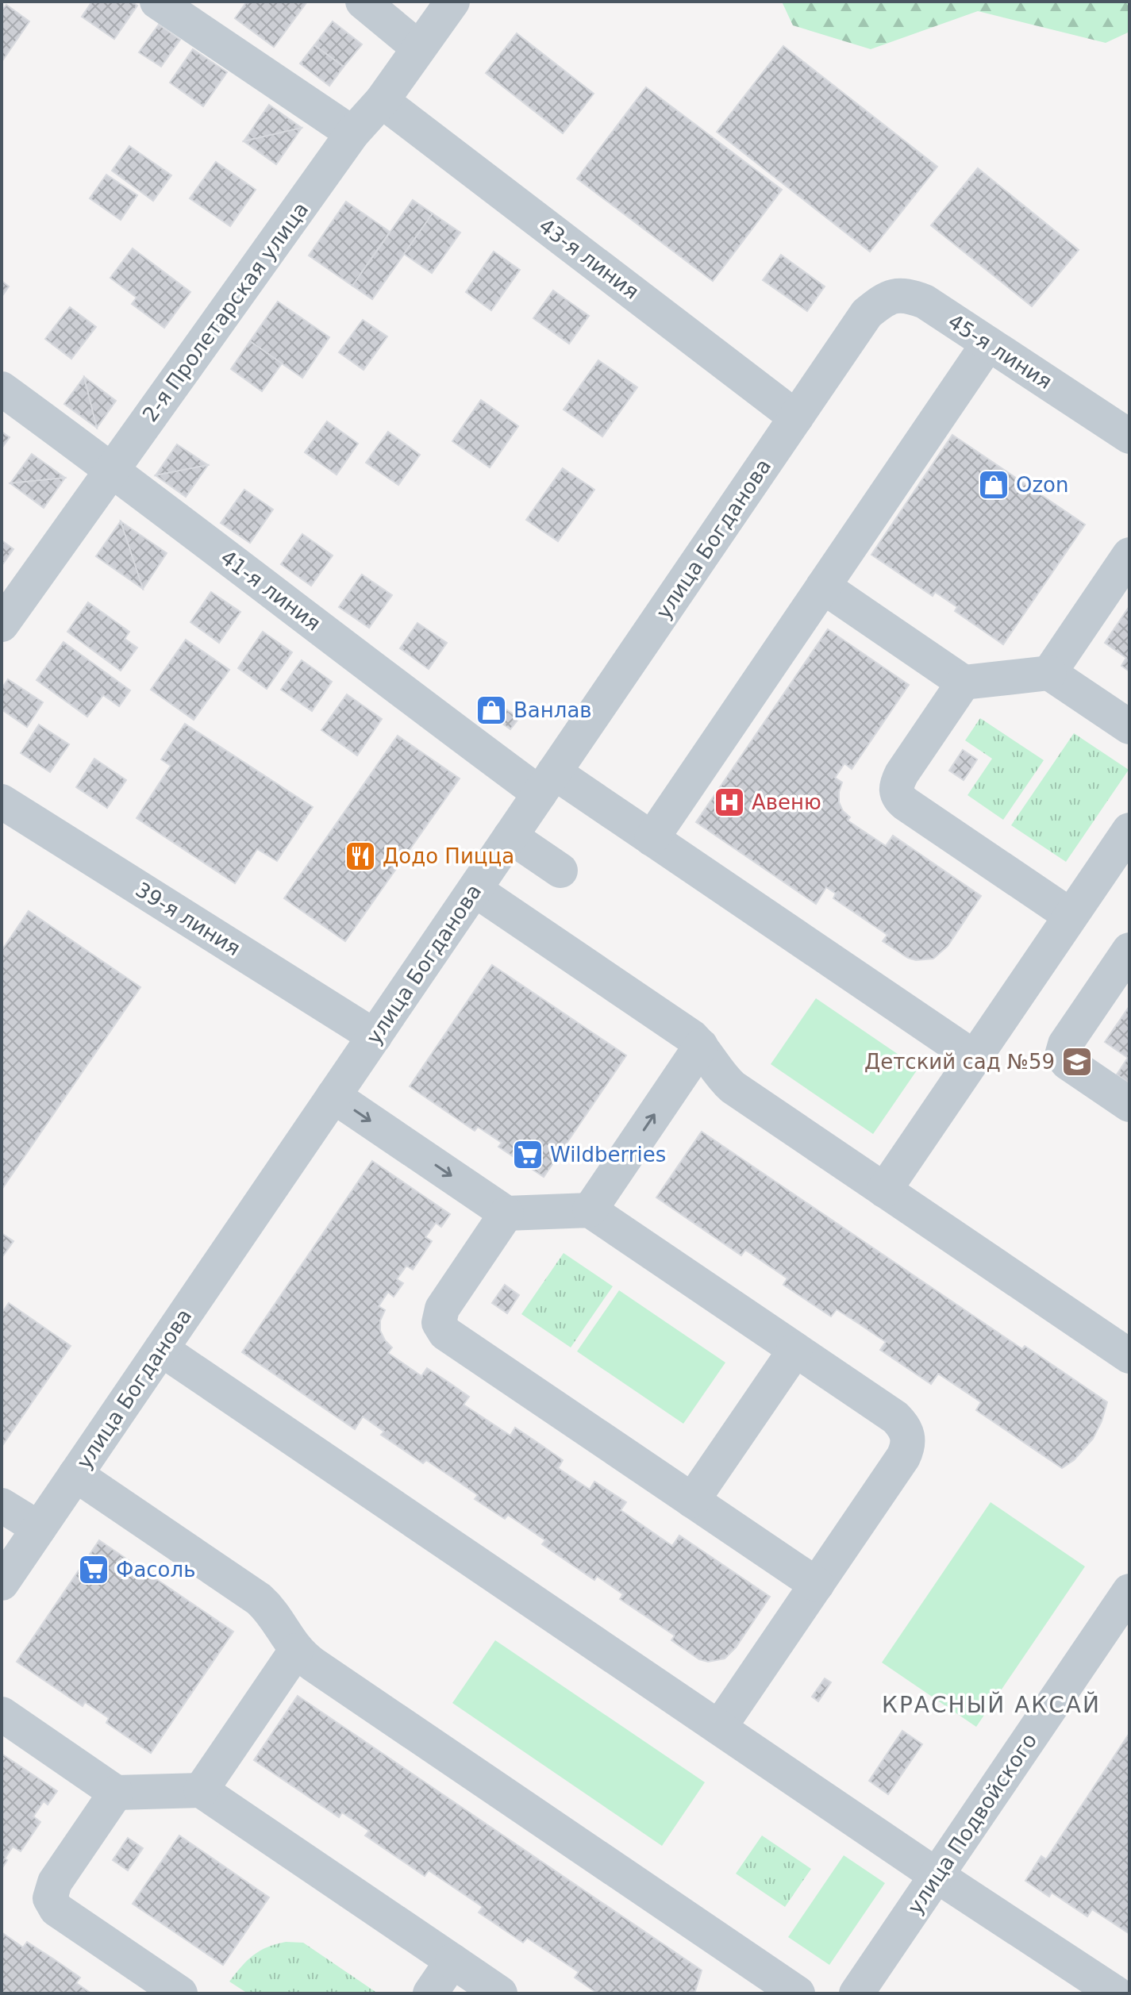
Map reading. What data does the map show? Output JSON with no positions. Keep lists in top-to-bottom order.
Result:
{
  "streets": {
    "street": [
      "43-я линия",
      "2-я Пролетарская улица",
      "45-я линия",
      "улица Богданова",
      "41-я линия",
      "39-я линия",
      "улица Подвойского"
    ]
  },
  "crossings": [
    ["43-я линия", "2-я Пролетарская улица"],
    ["43-я линия", "улица Богданова"],
    ["2-я Пролетарская улица", "41-я линия"],
    ["45-я линия", "улица Богданова"],
    ["улица Богданова", "41-я линия"],
    ["улица Богданова", "39-я линия"]
  ],
  "districts": ["КРАСНЫЙ АКСАЙ"],
  "places": {
    "shop": ["Ozon", "Ванлав"],
    "hospital": ["Авеню"],
    "restaurant": ["Додо Пицца"],
    "school or university": ["Детский сад №59"],
    "supermarket": ["Wildberries", "Фасоль"]
  }
}
